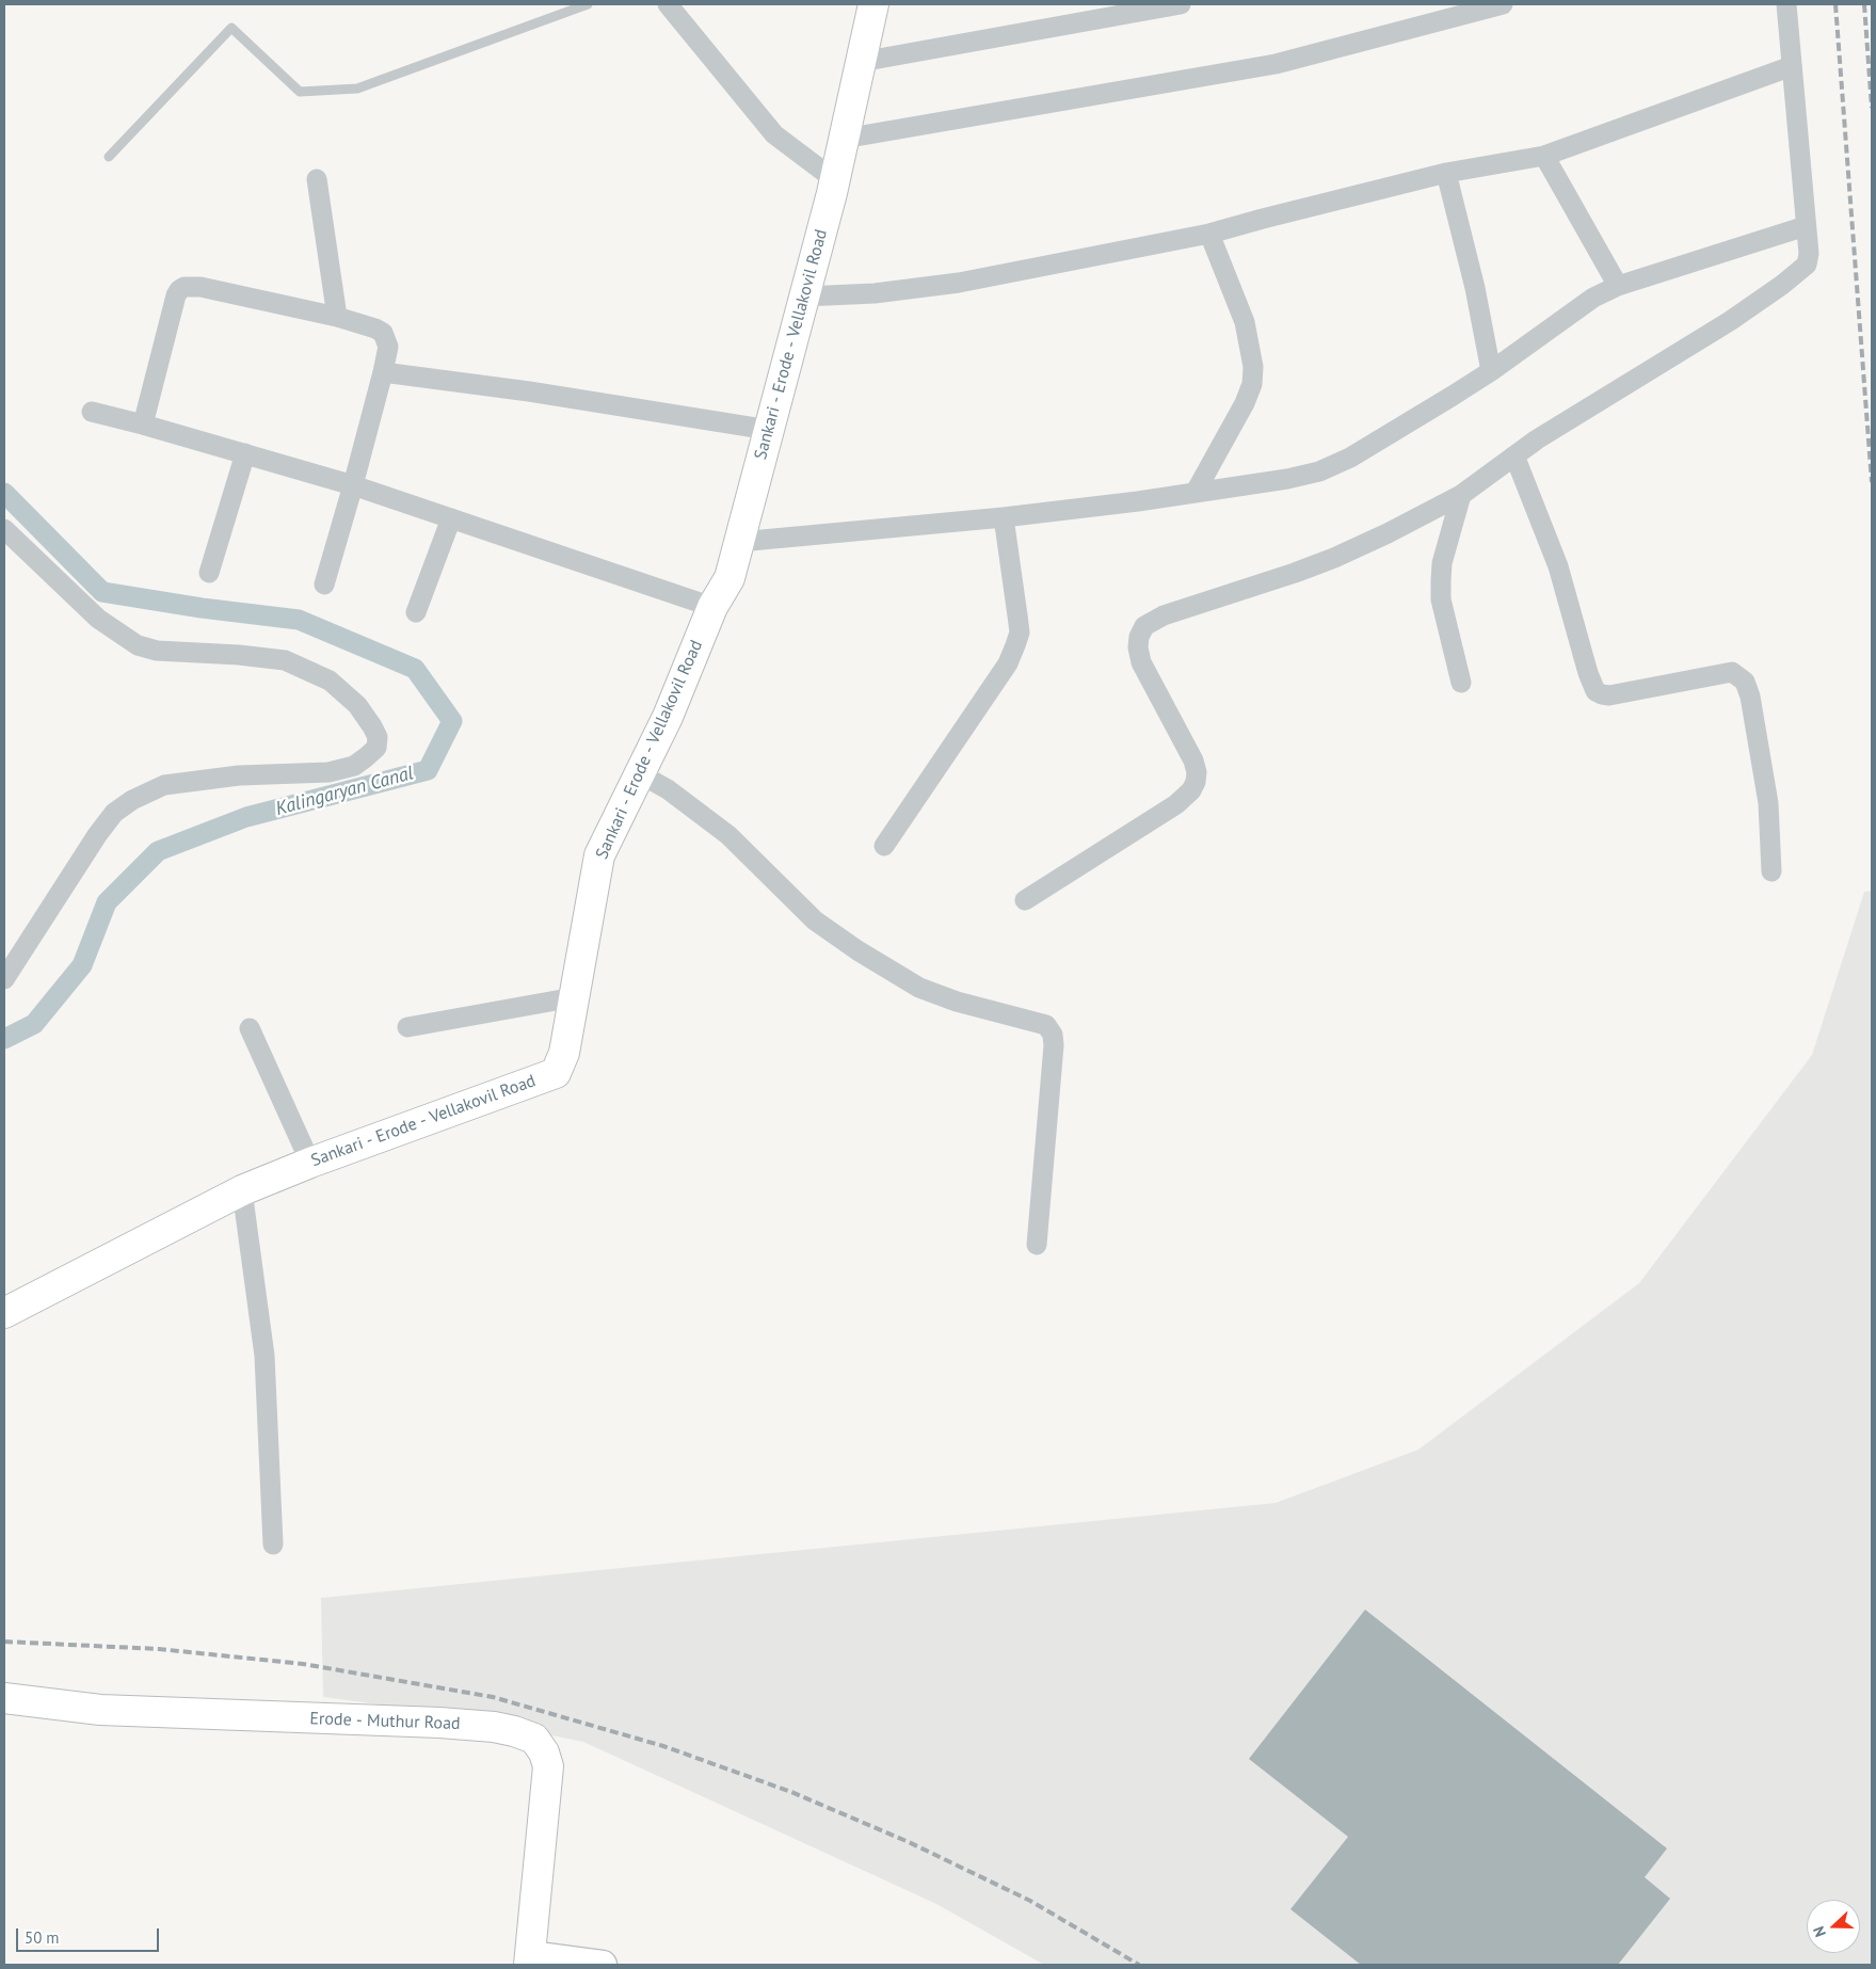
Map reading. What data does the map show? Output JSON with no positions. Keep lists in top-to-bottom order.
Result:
{
  "streets": {
    "highway": ["Sankari - Erode - Vellakovil Road", "Erode - Muthur Road"]
  },
  "water": ["Kalingaryan Canal"],
  "scale_bar": "50 m",
  "north": "left"
}
